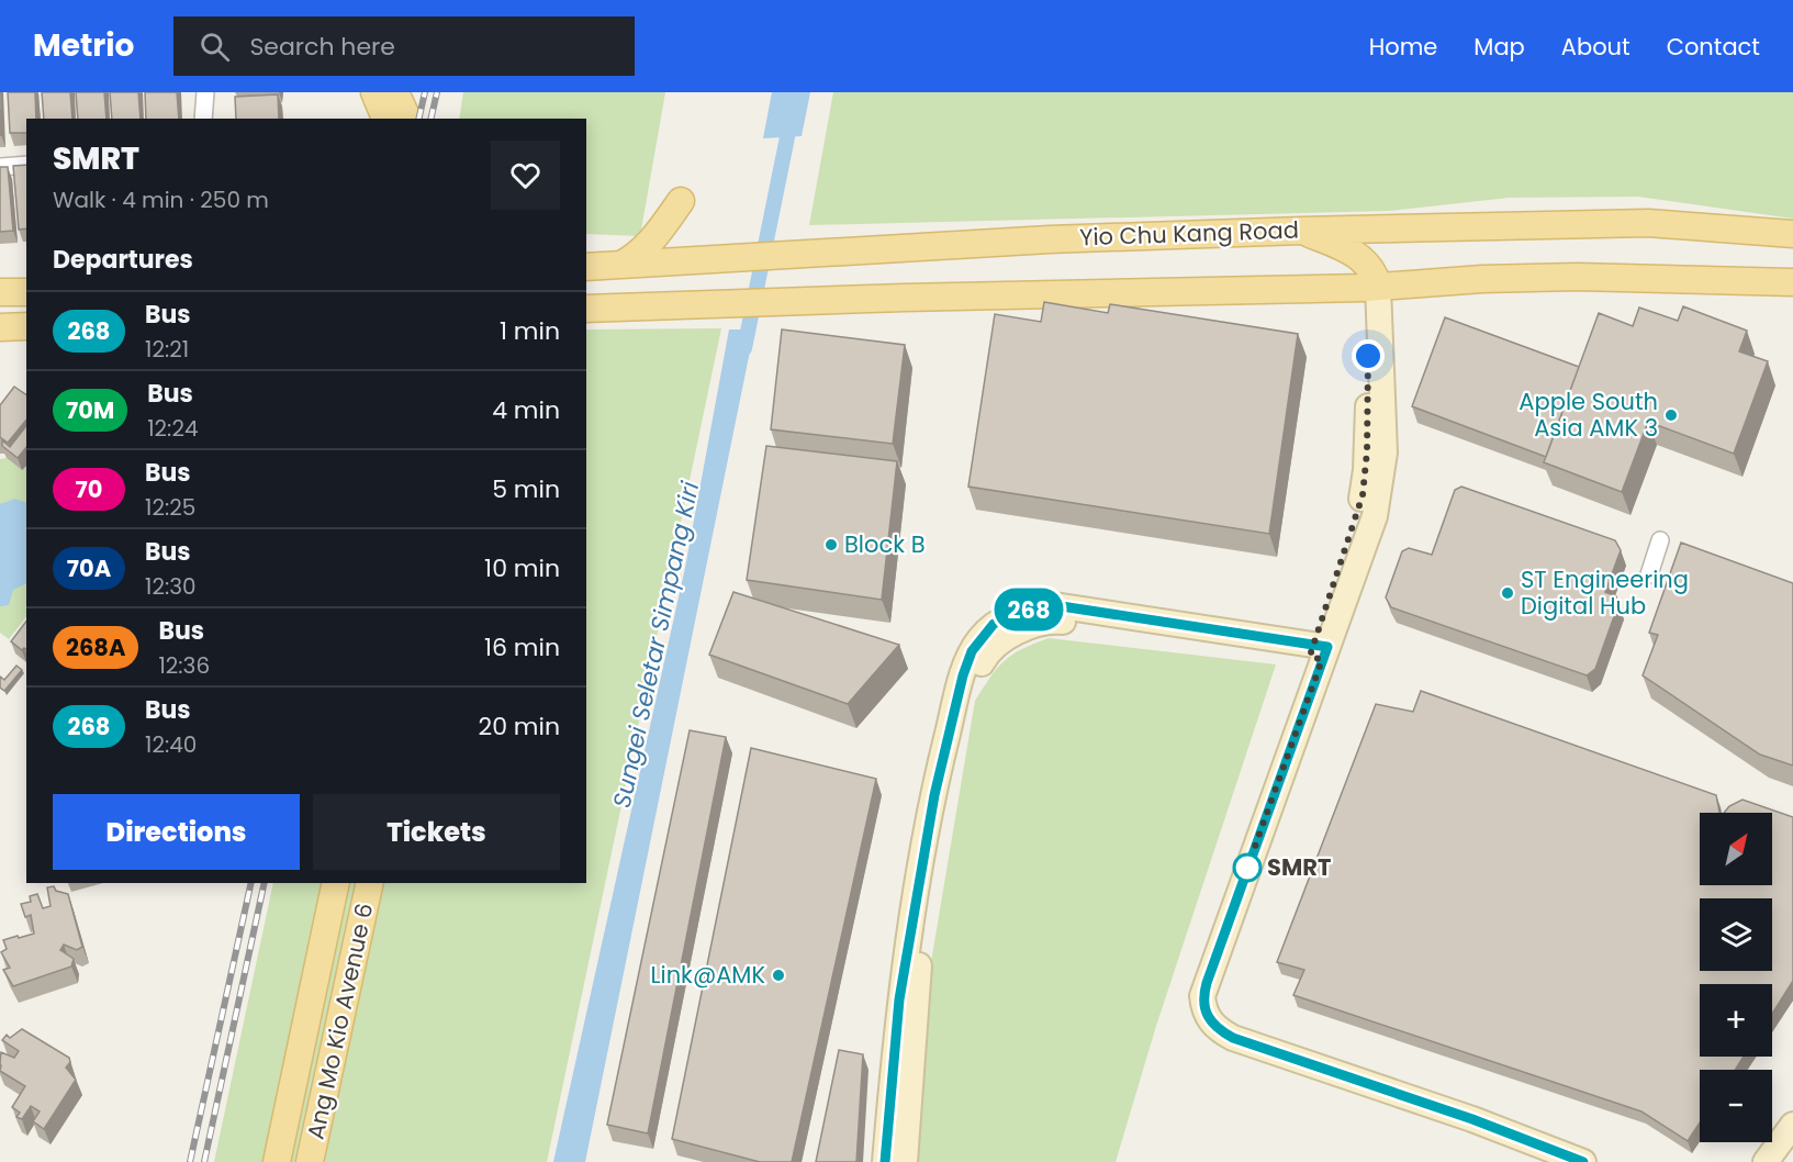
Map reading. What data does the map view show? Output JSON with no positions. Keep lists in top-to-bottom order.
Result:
{
  "streets": {
    "main road": ["Yio Chu Kang Road", "Ang Mo Kio Avenue 6"]
  },
  "water": ["Sungei Seletar Simpang Kiri"],
  "places": [
    "Apple South Asia AMK 3",
    "Block B",
    "ST Engineering Digital Hub",
    "SMRT",
    "Link@AMK"
  ],
  "lines": ["bus line 268"],
  "north": "top right",
  "page": {
    "header": "Metrio",
    "search": "Search here",
    "nav": [
      "Home",
      "Map",
      "About",
      "Contact"
    ],
    "on_map": "268",
    "heading": [
      ["SMRT", "Walk · 4 min · 250 m"],
      "Departures"
    ],
    "list": [
      {
        "mark": "268",
        "name": "Bus",
        "note": "12:21",
        "value": "1 min"
      },
      {
        "mark": "70M",
        "name": "Bus",
        "note": "12:24",
        "value": "4 min"
      },
      {
        "mark": "70",
        "name": "Bus",
        "note": "12:25",
        "value": "5 min"
      },
      {
        "mark": "70A",
        "name": "Bus",
        "note": "12:30",
        "value": "10 min"
      },
      {
        "mark": "268A",
        "name": "Bus",
        "note": "12:36",
        "value": "16 min"
      },
      {
        "mark": "268",
        "name": "Bus",
        "note": "12:40",
        "value": "20 min"
      }
    ],
    "buttons": ["Directions", "Tickets"],
    "map_buttons": ["+", "−"]
  }
}
